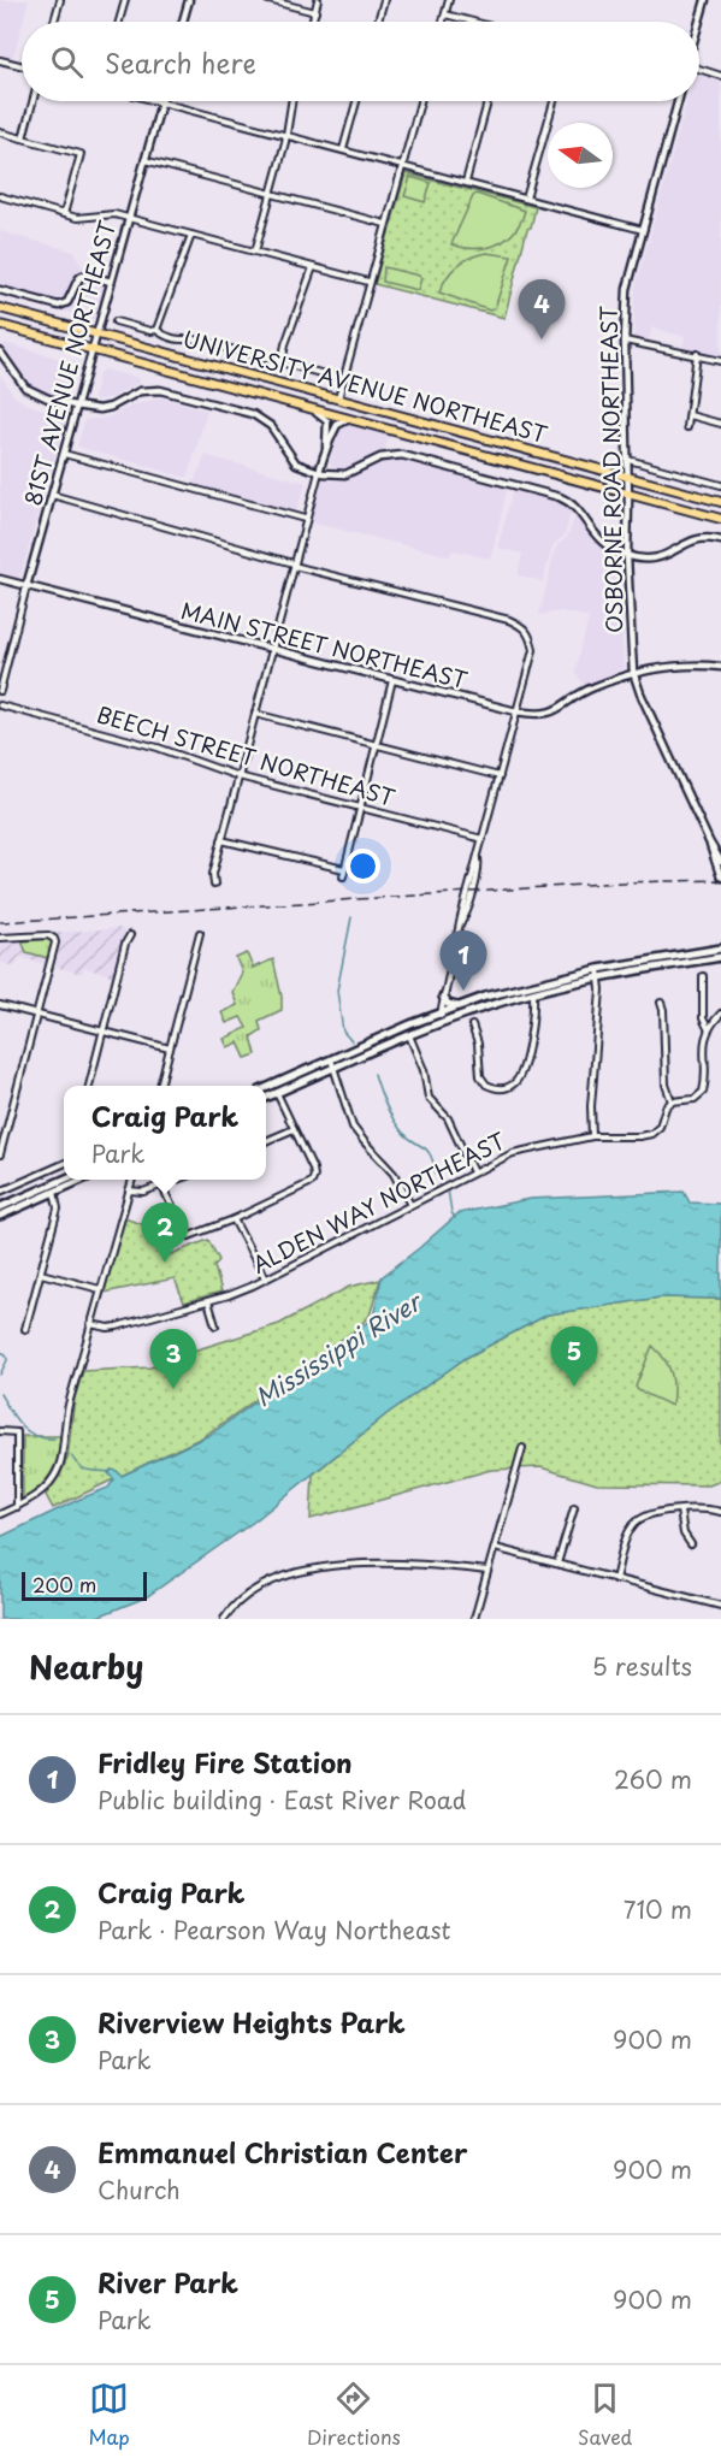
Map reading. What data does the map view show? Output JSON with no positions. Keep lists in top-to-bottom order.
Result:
{
  "streets": {
    "main road": ["UNIVERSITY AVENUE NORTHEAST"],
    "street": [
      "81ST AVENUE NORTHEAST",
      "OSBORNE ROAD NORTHEAST",
      "MAIN STREET NORTHEAST",
      "BEECH STREET NORTHEAST",
      "ALDEN WAY NORTHEAST"
    ]
  },
  "crossings": [
    ["81ST AVENUE NORTHEAST", "UNIVERSITY AVENUE NORTHEAST"],
    ["81ST AVENUE NORTHEAST", "MAIN STREET NORTHEAST"],
    ["UNIVERSITY AVENUE NORTHEAST", "OSBORNE ROAD NORTHEAST"],
    ["OSBORNE ROAD NORTHEAST", "MAIN STREET NORTHEAST"]
  ],
  "water": ["Mississippi River"],
  "scale_bar": "200 m",
  "north": "left",
  "page": {
    "search": "Search here",
    "pins": [
      "4",
      "1",
      "2",
      "5",
      "3"
    ],
    "popup": ["Craig Park", "Park"],
    "scale": "200 m",
    "heading": ["Nearby", "5 results"],
    "list": [
      {
        "mark": "1",
        "name": "Fridley Fire Station",
        "note": "Public building · East River Road",
        "value": "260 m"
      },
      {
        "mark": "2",
        "name": "Craig Park",
        "note": "Park · Pearson Way Northeast",
        "value": "710 m"
      },
      {
        "mark": "3",
        "name": "Riverview Heights Park",
        "note": "Park",
        "value": "900 m"
      },
      {
        "mark": "4",
        "name": "Emmanuel Christian Center",
        "note": "Church",
        "value": "900 m"
      },
      {
        "mark": "5",
        "name": "River Park",
        "note": "Park",
        "value": "900 m"
      }
    ],
    "nav": ["Map", "Directions", "Saved"]
  }
}
